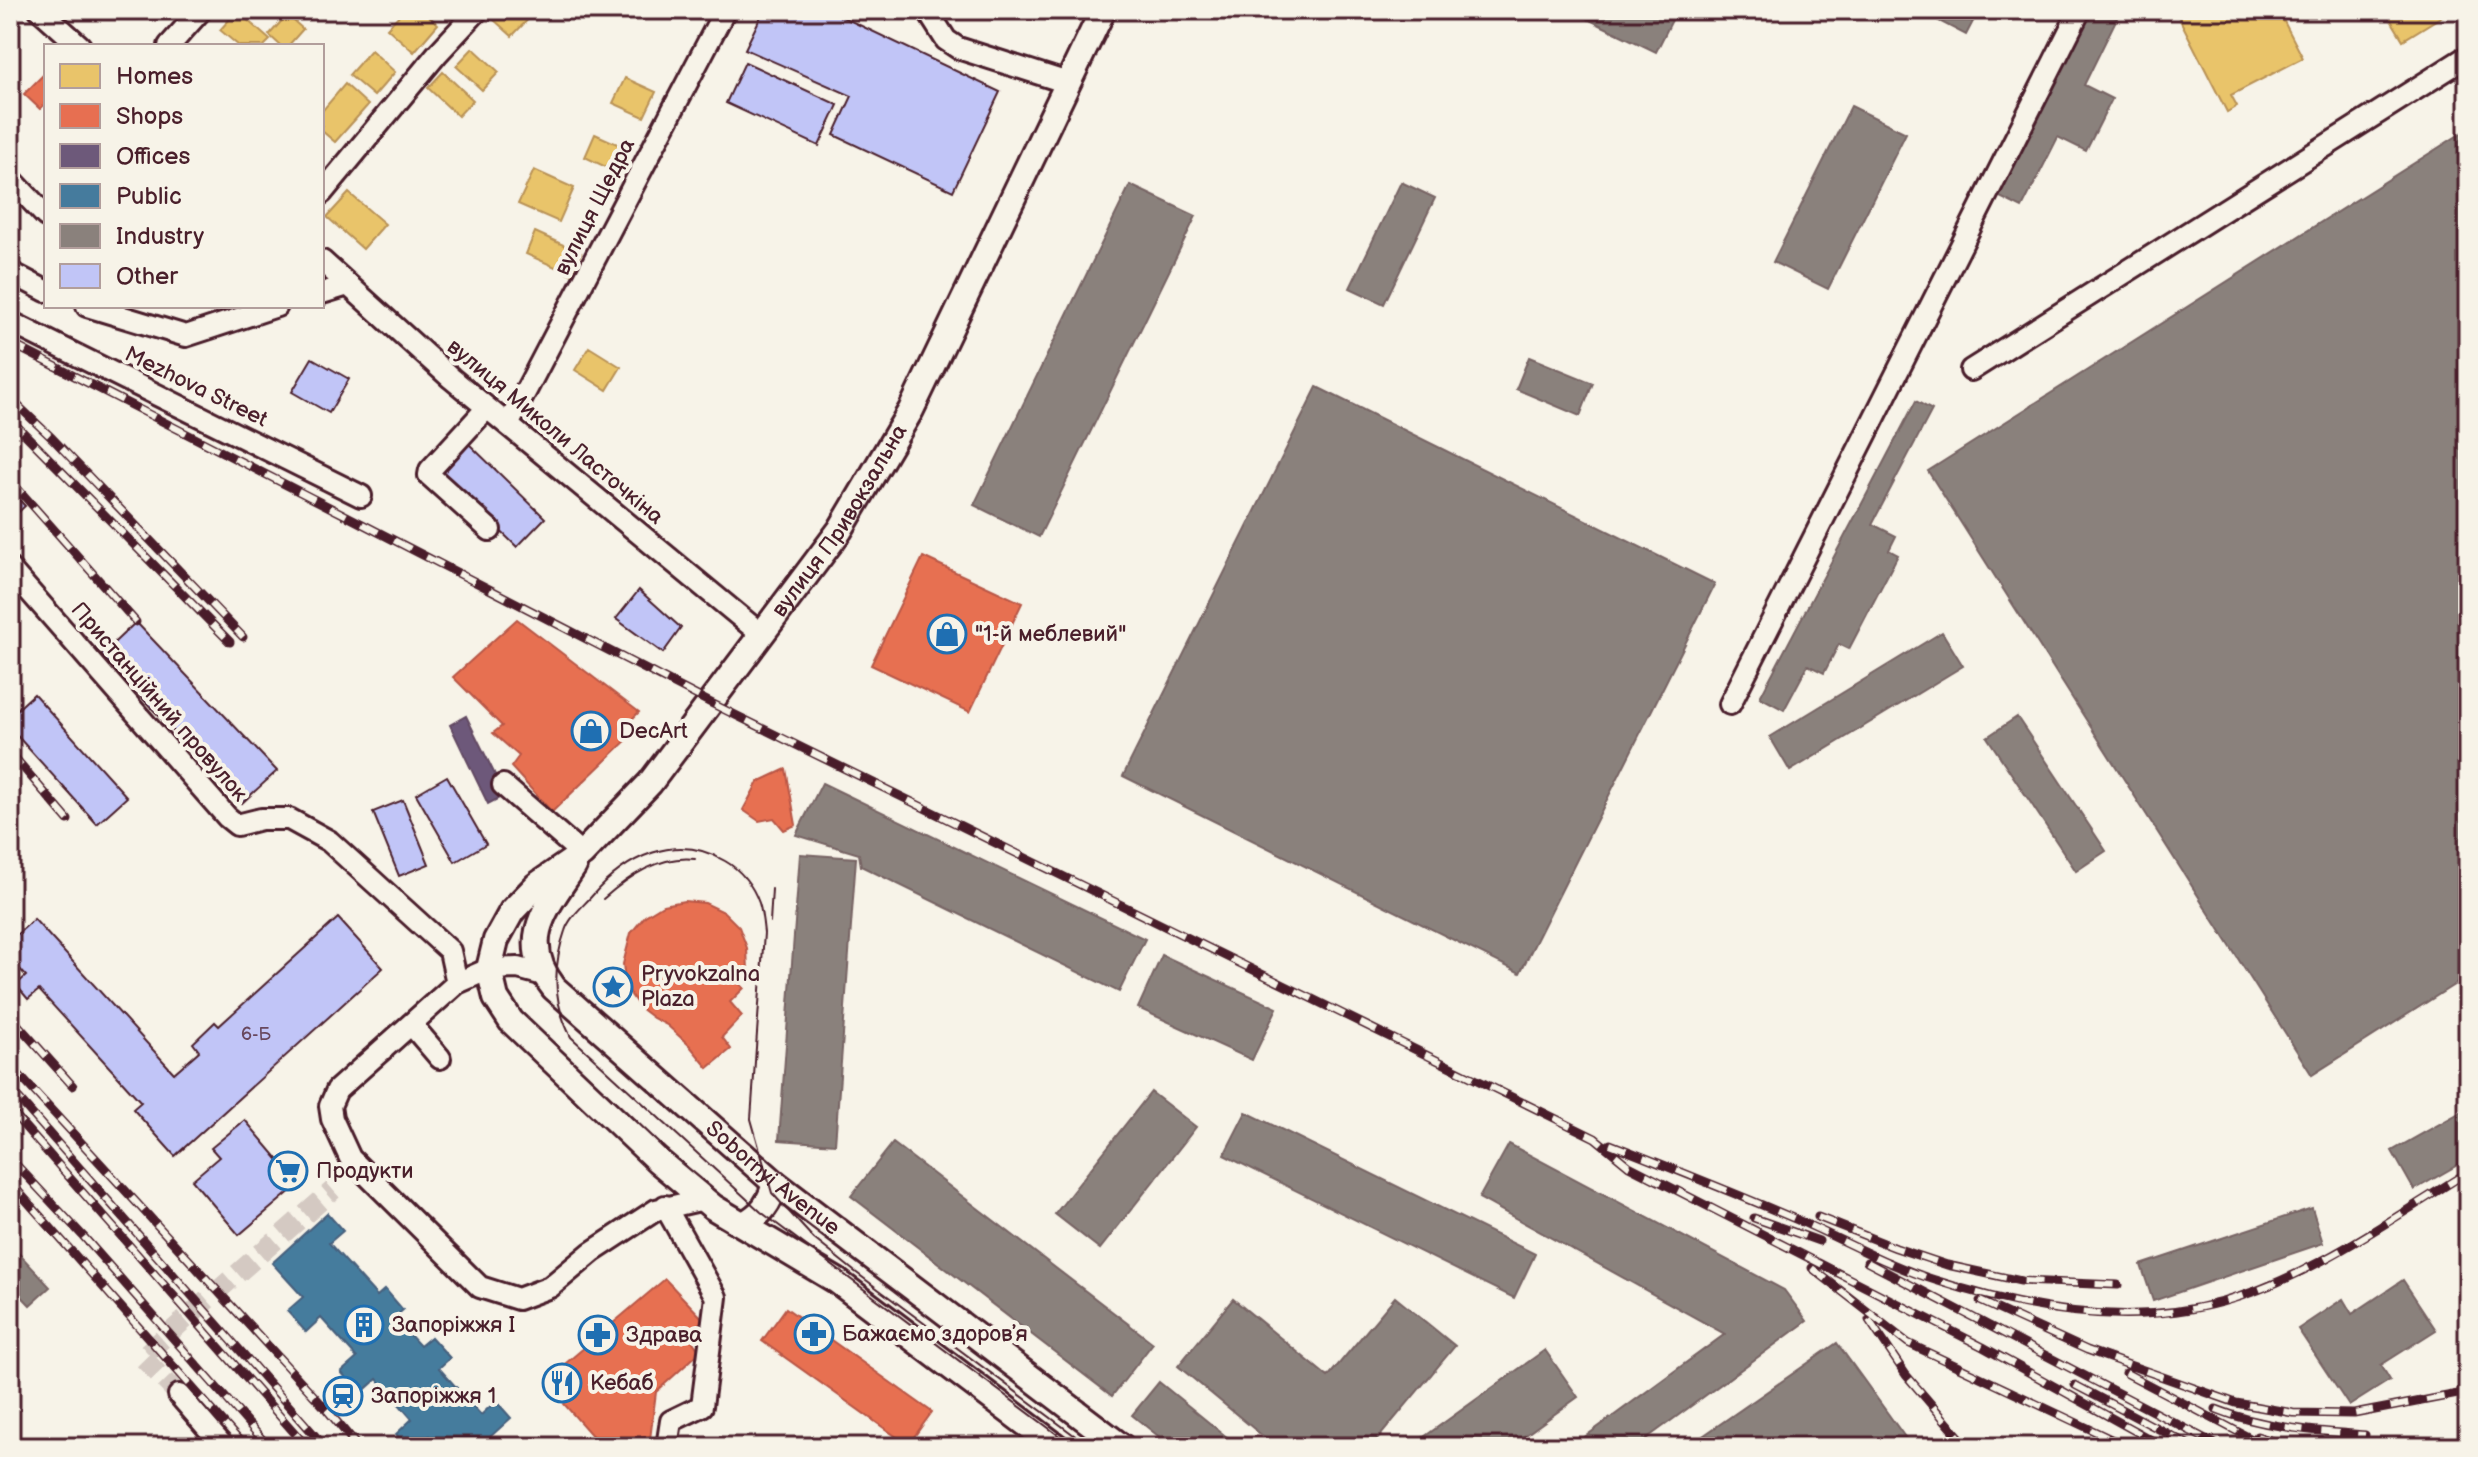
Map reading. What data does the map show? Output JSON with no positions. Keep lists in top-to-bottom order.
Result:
{
  "streets": {
    "main road": ["вулиця Привокзальна", "Sobornyi Avenue"],
    "street": [
      "вулиця Щедра",
      "Mezhova Street",
      "вулиця Миколи Ласточкіна",
      "Пристанційний провулок"
    ]
  },
  "crossings": [
    ["вулиця Щедра", "вулиця Миколи Ласточкіна"],
    ["вулиця Миколи Ласточкіна", "вулиця Привокзальна"],
    ["вулиця Привокзальна", "Sobornyi Avenue"]
  ],
  "places": {
    "shop": ["\"1-й меблевий\"", "DecArt"],
    "place": ["Pryvokzalna Plaza"],
    "supermarket": ["Продукти"],
    "building": ["Запорiжжя I"],
    "pharmacy": ["Бажаємо здоровʼя", "Здрава"],
    "restaurant": ["Кебаб"],
    "station": ["Запоріжжя 1"]
  },
  "house_numbers": ["6-Б"],
  "legend": [
    "Homes",
    "Shops",
    "Offices",
    "Public",
    "Industry",
    "Other"
  ]
}
